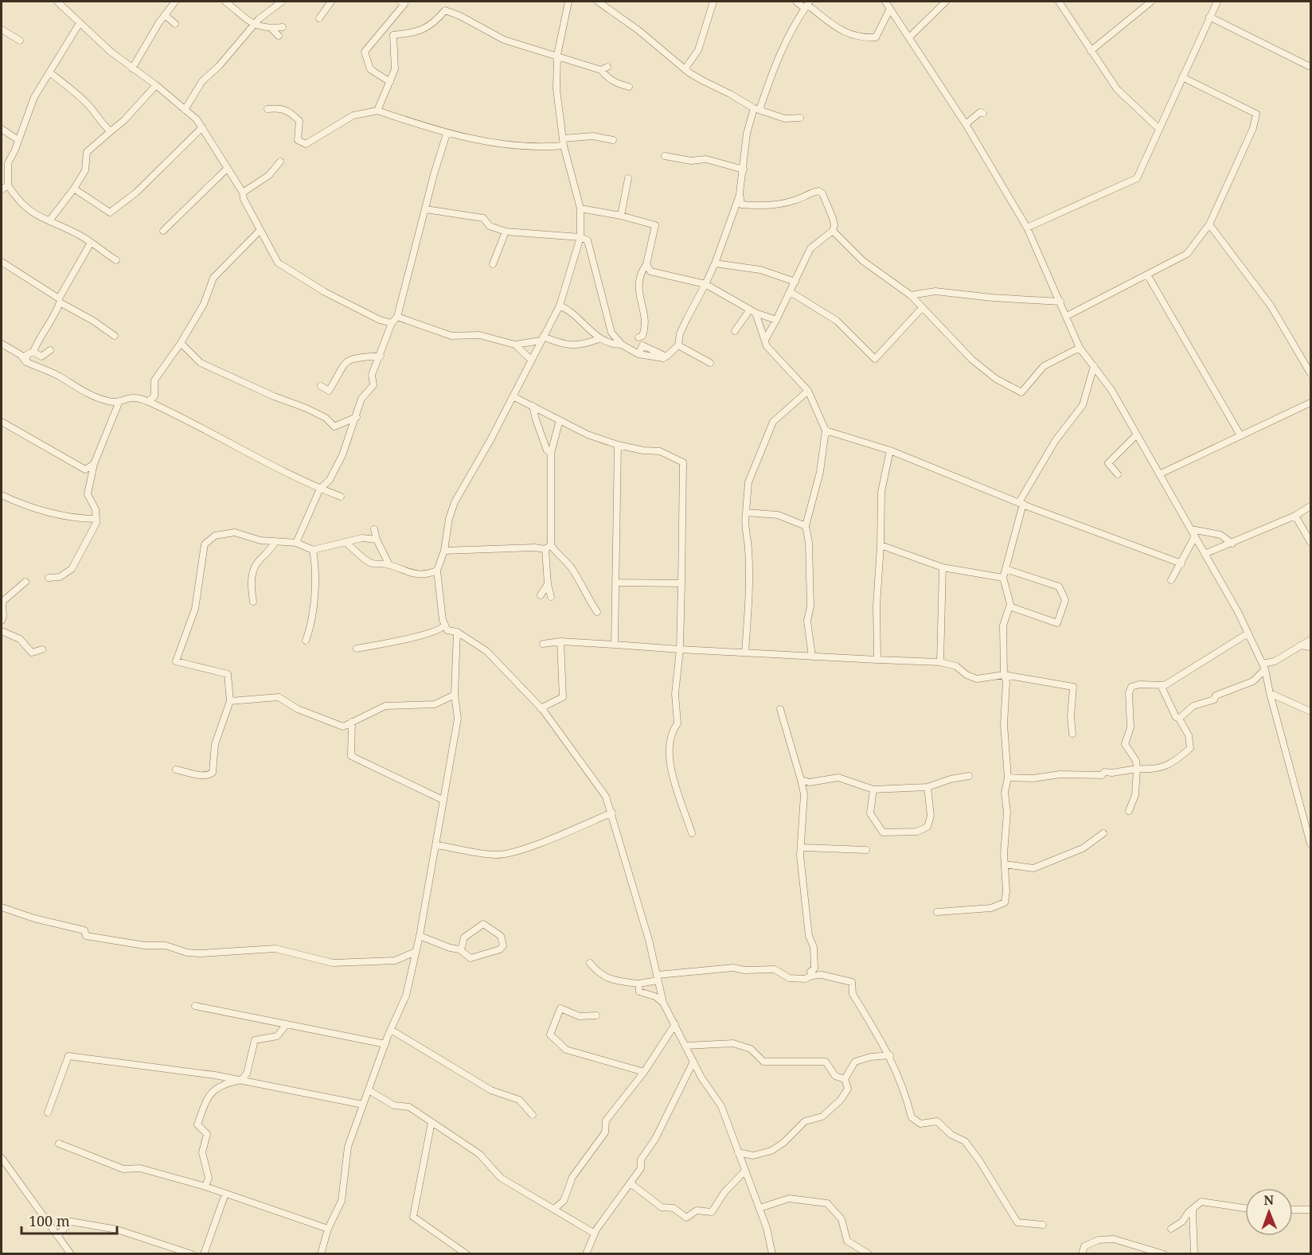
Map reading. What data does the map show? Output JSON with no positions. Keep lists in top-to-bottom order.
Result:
{
  "scale_bar": "100 m",
  "north": "top"
}
